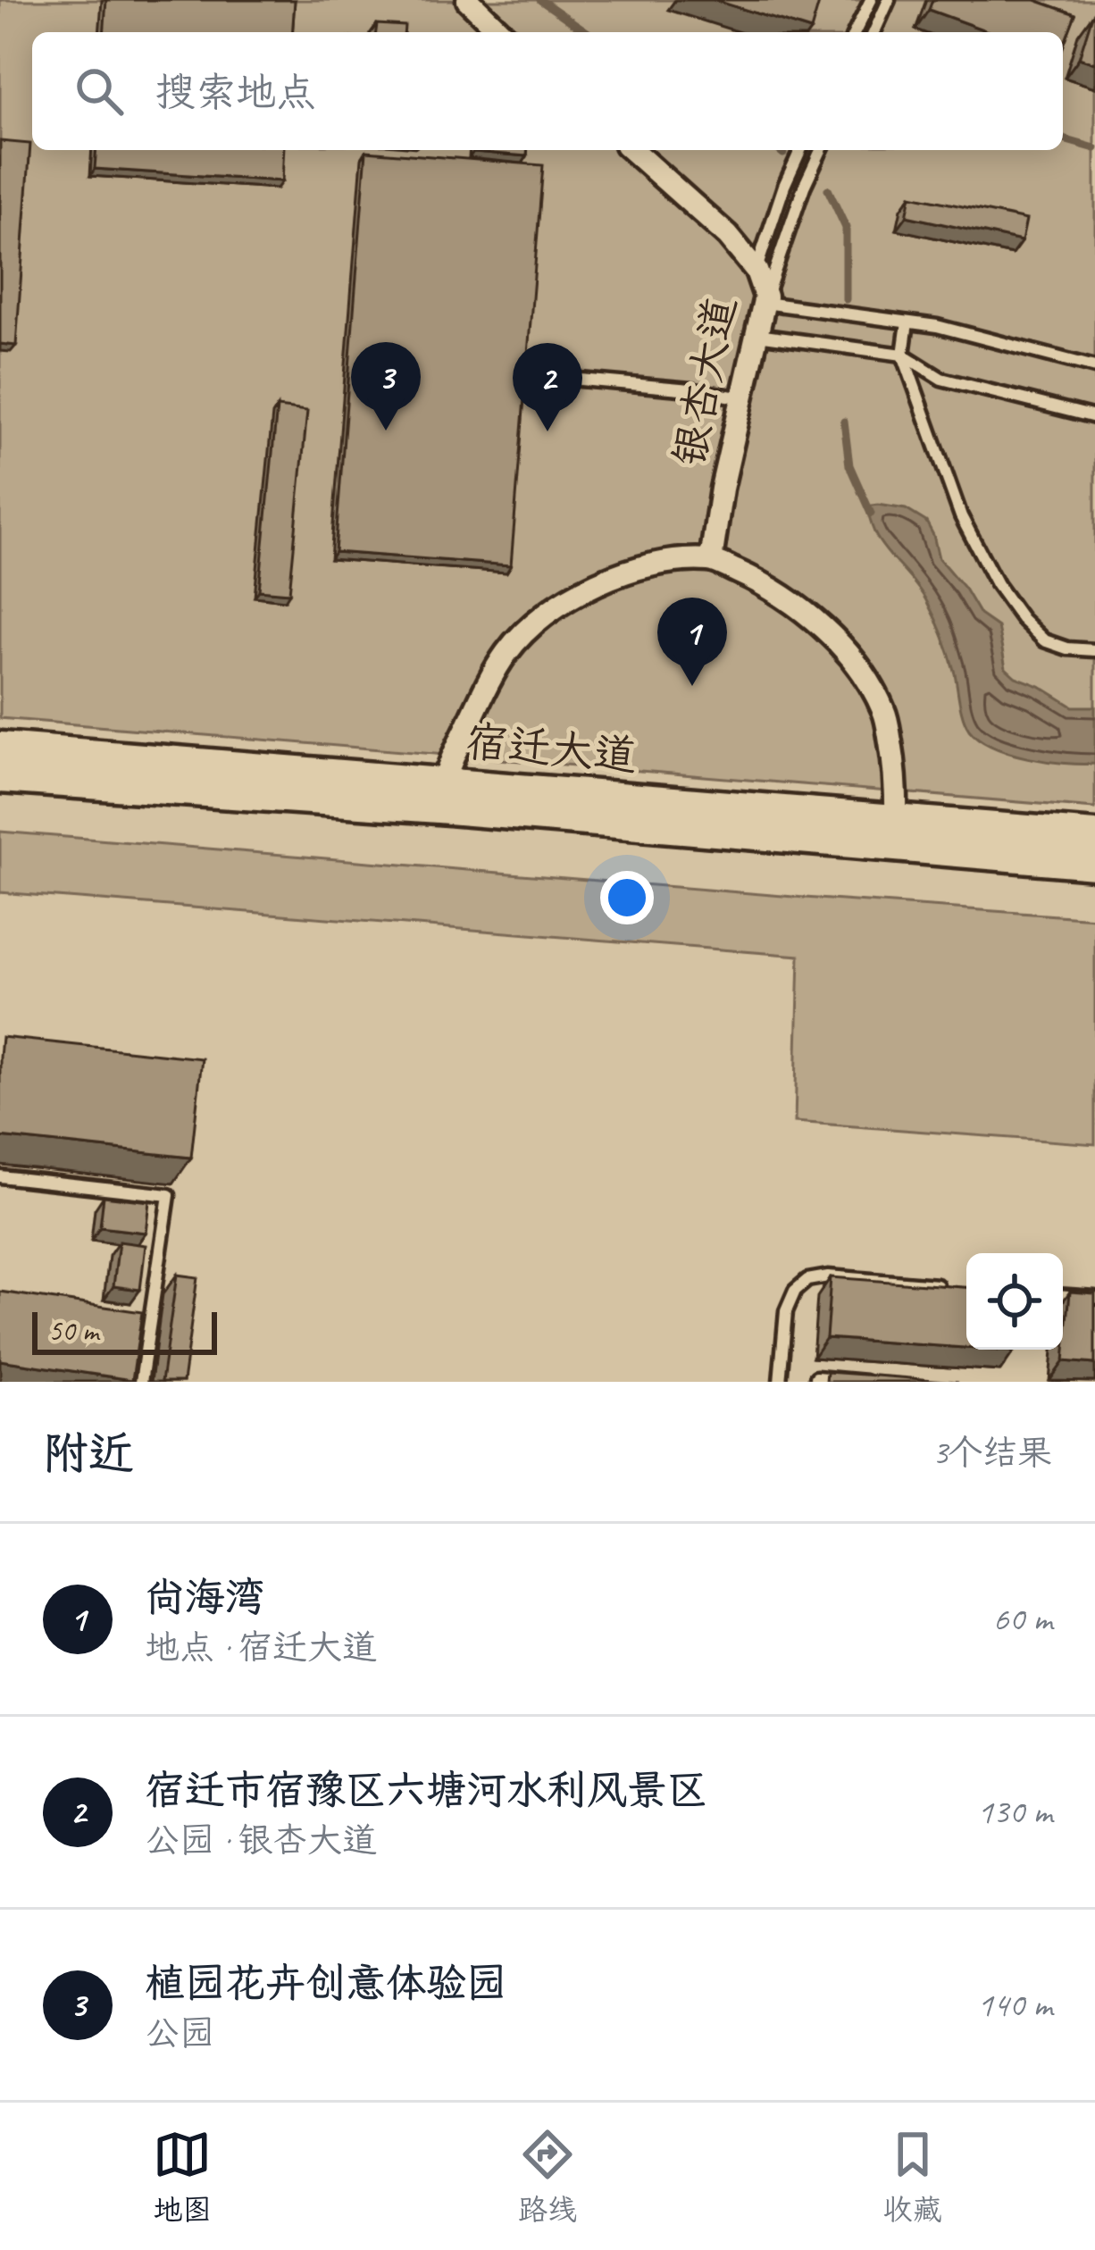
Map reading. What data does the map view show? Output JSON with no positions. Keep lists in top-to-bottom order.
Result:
{
  "streets": {
    "main road": ["宿迁大道"],
    "street": ["银杏大道"]
  },
  "scale_bar": "50 m",
  "page": {
    "search": "搜索地点",
    "pins": ["3", "2", "1"],
    "scale": "50 m",
    "heading": ["附近", "3个结果"],
    "list": [
      {
        "mark": "1",
        "name": "尚海湾",
        "note": "地点 · 宿迁大道",
        "value": "60 m"
      },
      {
        "mark": "2",
        "name": "宿迁市宿豫区六塘河水利风景区",
        "note": "公园 · 银杏大道",
        "value": "130 m"
      },
      {
        "mark": "3",
        "name": "植园花卉创意体验园",
        "note": "公园",
        "value": "140 m"
      }
    ],
    "nav": ["地图", "路线", "收藏"]
  }
}
